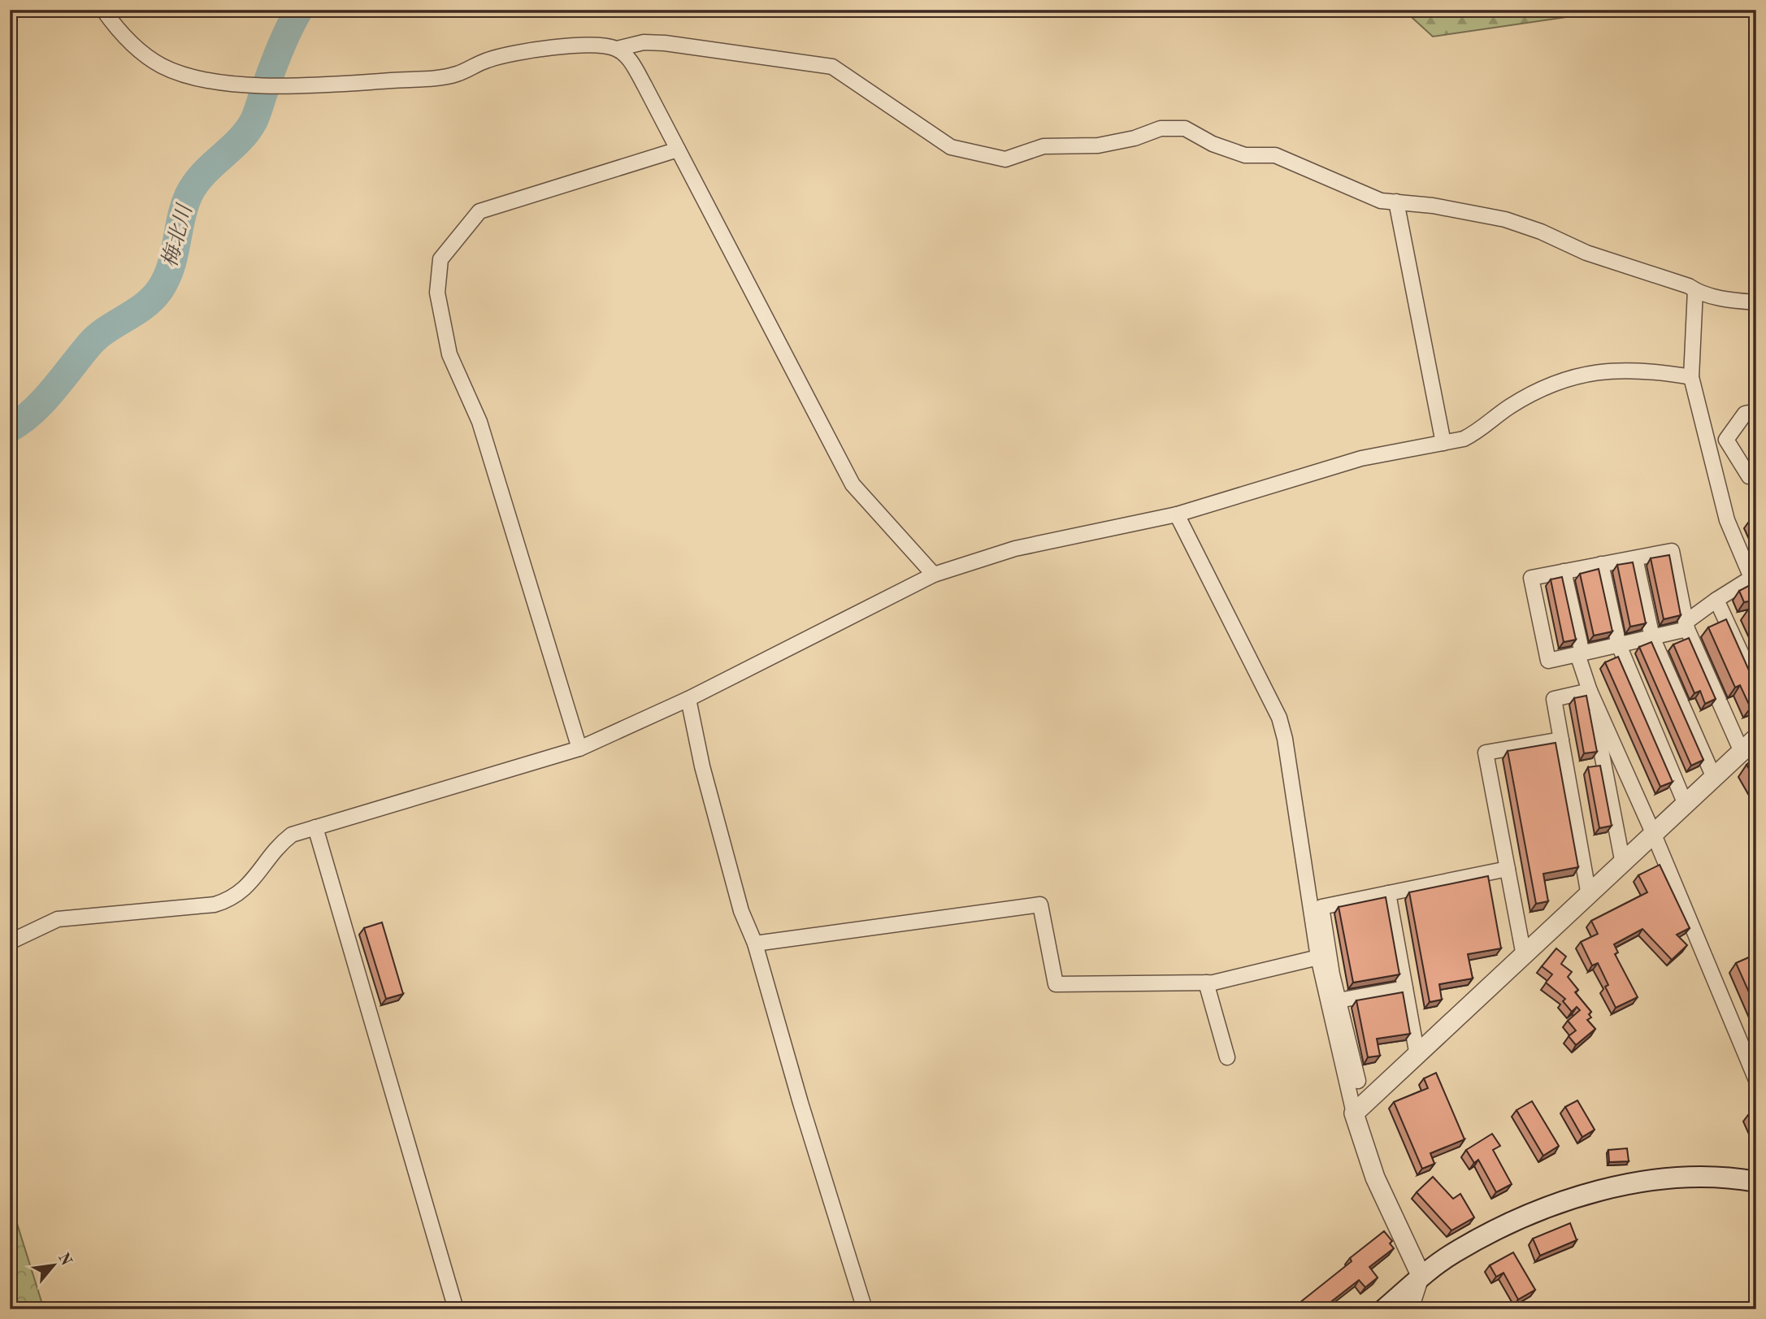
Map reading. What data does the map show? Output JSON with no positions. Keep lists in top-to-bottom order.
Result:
{
  "water": ["梅北川"],
  "north": "top right"
}
